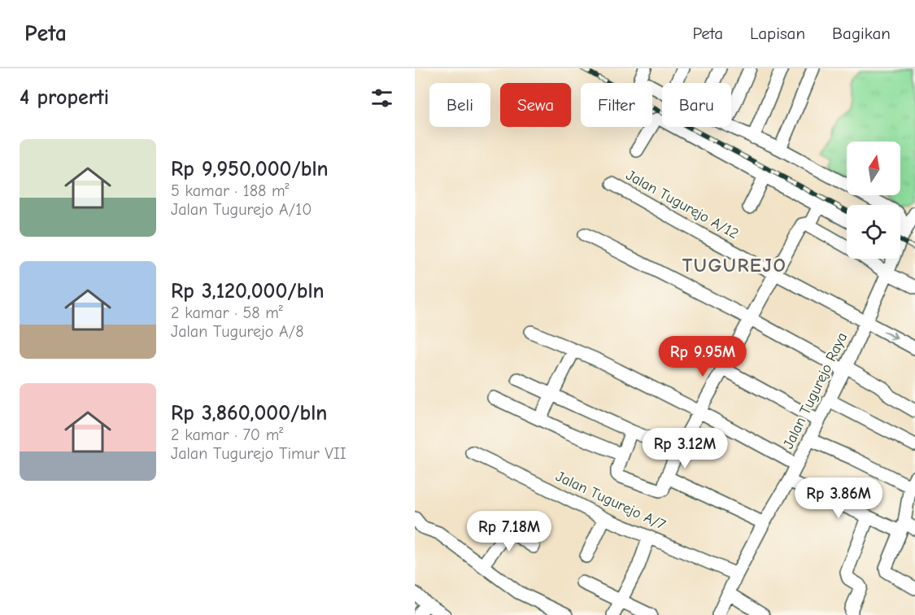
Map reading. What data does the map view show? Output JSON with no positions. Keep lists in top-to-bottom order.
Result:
{
  "streets": {
    "street": ["Jalan Tugurejo A/12", "Jalan Tugurejo Raya", "Jalan Tugurejo A/7"]
  },
  "crossings": [
    ["Jalan Tugurejo A/12", "Jalan Tugurejo Raya"],
    ["Jalan Tugurejo Raya", "Jalan Tugurejo A/7"]
  ],
  "districts": ["TUGUREJO"],
  "north": "top",
  "page": {
    "header": "Peta",
    "nav": ["Peta", "Lapisan", "Bagikan"],
    "heading": "4 properti",
    "chip": [
      "Beli",
      "Sewa",
      "Filter",
      "Baru"
    ],
    "list": [
      {
        "name": "Rp 9,950,000/bln",
        "note": "5 kamar · 188 m² · Jalan Tugurejo A/10"
      },
      {
        "name": "Rp 3,120,000/bln",
        "note": "2 kamar · 58 m² · Jalan Tugurejo A/8"
      },
      {
        "name": "Rp 3,860,000/bln",
        "note": "2 kamar · 70 m² · Jalan Tugurejo Timur VII"
      }
    ],
    "price": [
      "Rp 9.95M",
      "Rp 3.12M",
      "Rp 3.86M",
      "Rp 7.18M"
    ]
  }
}
